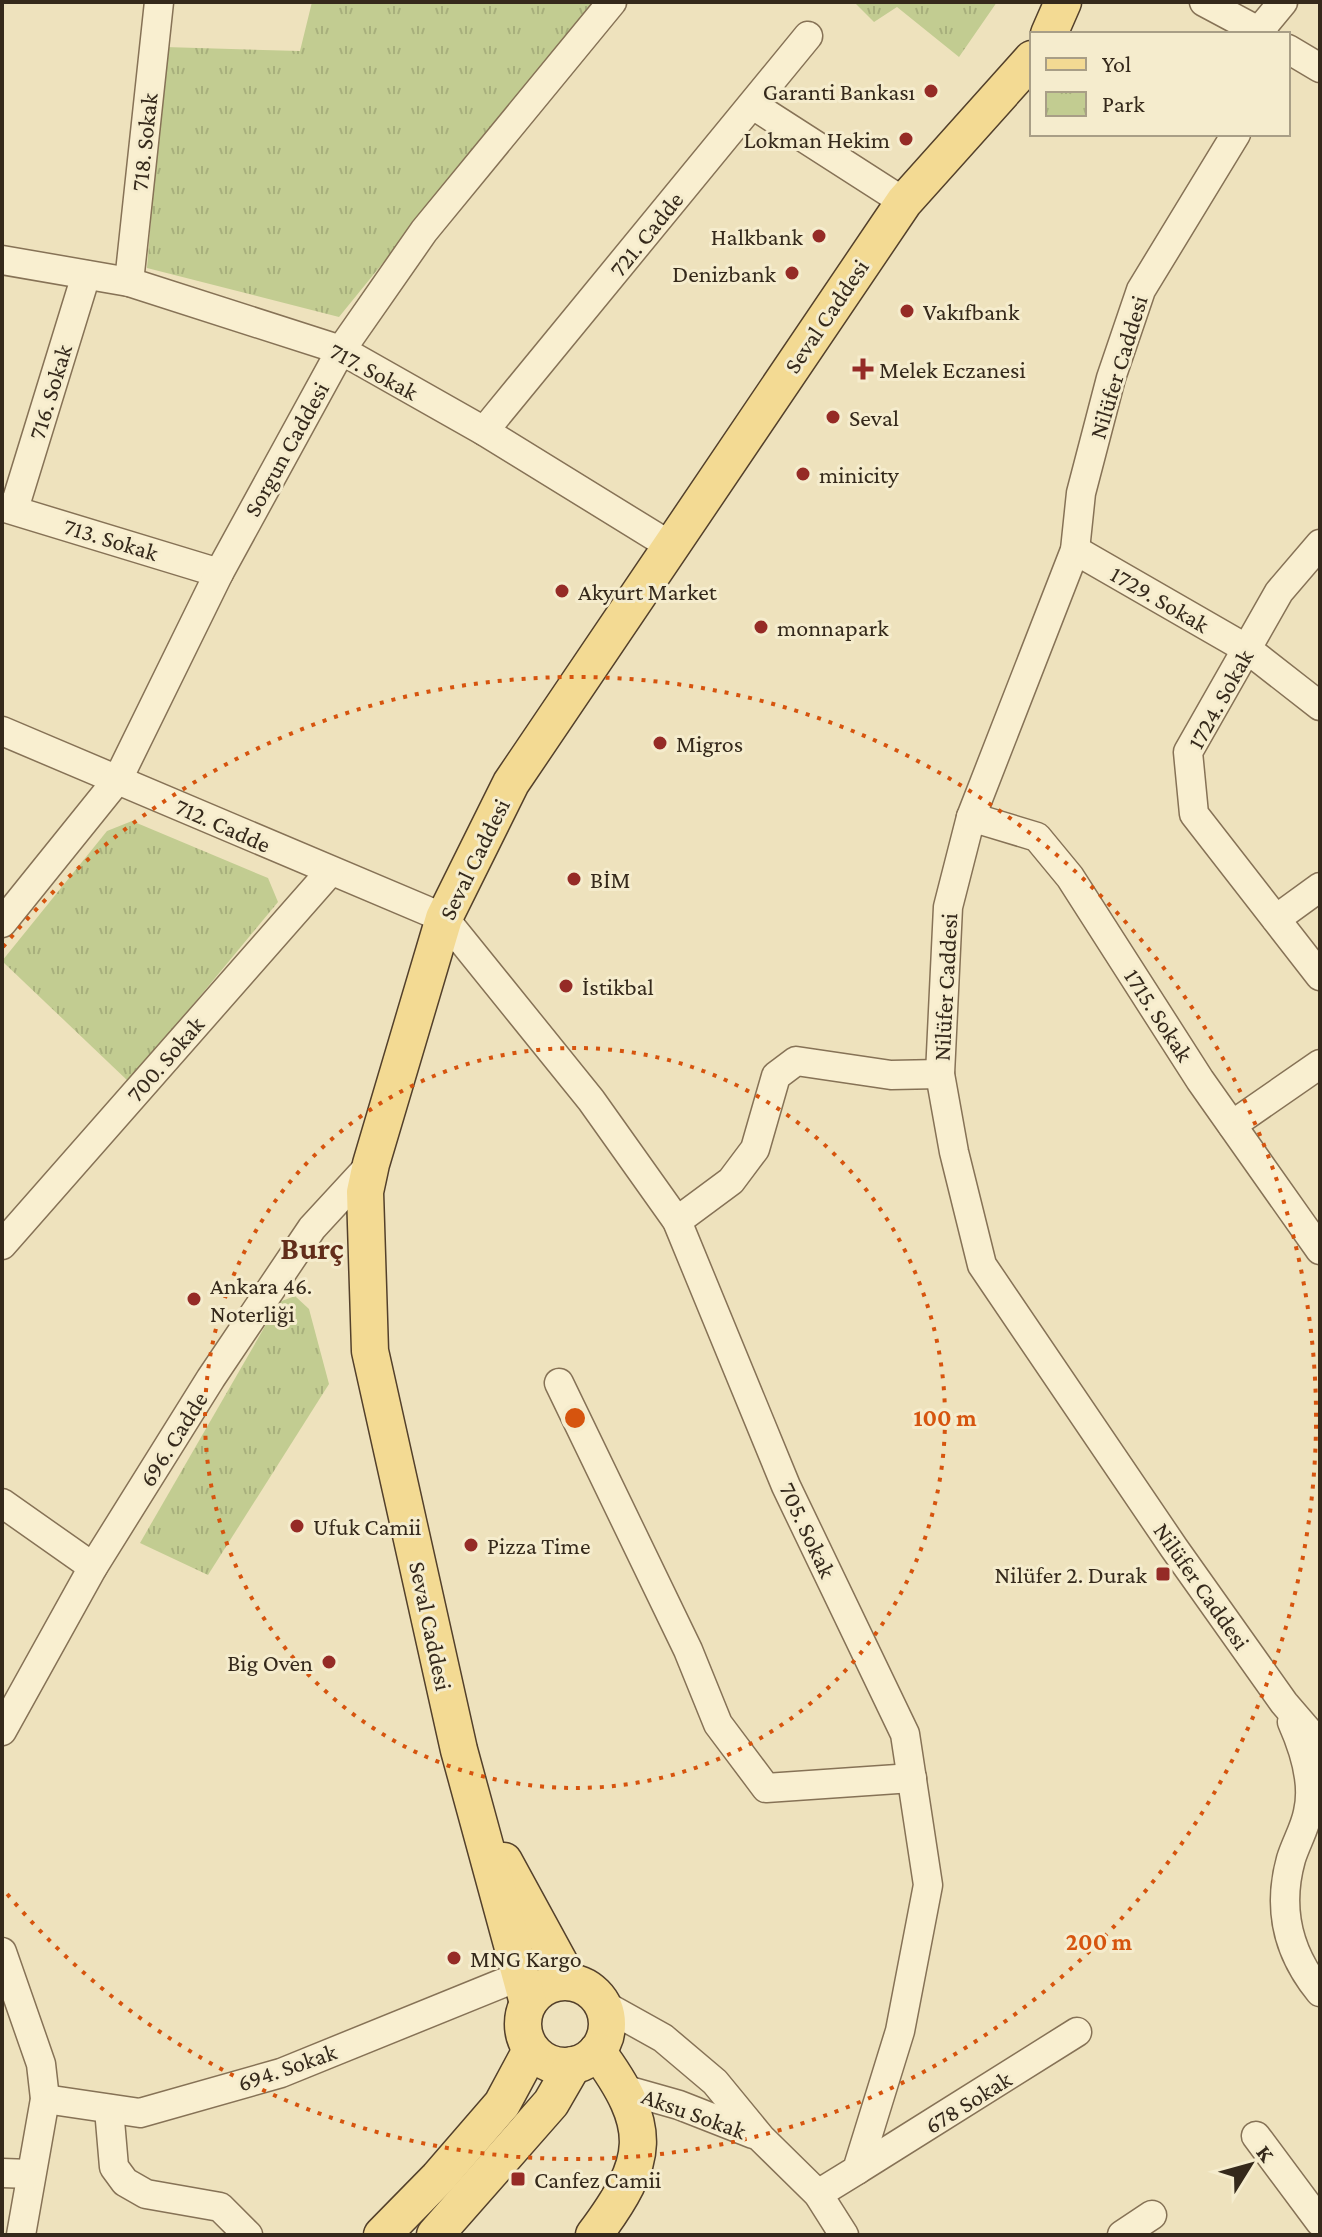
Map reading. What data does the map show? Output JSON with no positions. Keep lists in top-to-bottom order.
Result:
{
  "streets": {
    "main road": ["Seval Caddesi"],
    "street": [
      "718. Sokak",
      "721. Cadde",
      "Nilüfer Caddesi",
      "717. Sokak",
      "716. Sokak",
      "Sorgun Caddesi",
      "713. Sokak",
      "1729. Sokak",
      "1724. Sokak",
      "712. Cadde",
      "1715. Sokak",
      "700. Sokak",
      "696. Cadde",
      "705. Sokak",
      "694. Sokak",
      "678 Sokak",
      "Aksu Sokak"
    ]
  },
  "crossings": [
    ["718. Sokak", "717. Sokak"],
    ["721. Cadde", "717. Sokak"],
    ["Seval Caddesi", "717. Sokak"],
    ["Seval Caddesi", "712. Cadde"],
    ["Seval Caddesi", "696. Cadde"],
    ["Seval Caddesi", "705. Sokak"],
    ["Seval Caddesi", "694. Sokak"],
    ["Seval Caddesi", "Aksu Sokak"],
    ["Nilüfer Caddesi", "1729. Sokak"],
    ["Nilüfer Caddesi", "1715. Sokak"],
    ["717. Sokak", "716. Sokak"],
    ["717. Sokak", "Sorgun Caddesi"],
    ["716. Sokak", "713. Sokak"],
    ["Sorgun Caddesi", "713. Sokak"],
    ["Sorgun Caddesi", "712. Cadde"],
    ["1729. Sokak", "1724. Sokak"],
    ["712. Cadde", "700. Sokak"],
    ["712. Cadde", "705. Sokak"],
    ["705. Sokak", "678 Sokak"],
    ["694. Sokak", "Aksu Sokak"]
  ],
  "districts": ["Burç"],
  "places": {
    "other": [
      "Garanti Bankası",
      "Lokman Hekim",
      "Halkbank",
      "Denizbank",
      "Vakıfbank",
      "Seval",
      "minicity",
      "Akyurt Market",
      "monnapark",
      "Migros",
      "BİM",
      "İstikbal",
      "Ankara 46. Noterliği",
      "Ufuk Camii",
      "Pizza Time",
      "Big Oven",
      "MNG Kargo"
    ],
    "health": ["Melek Eczanesi"],
    "transit": ["Nilüfer 2. Durak", "Canfez Camii"]
  },
  "legend": ["Yol", "Park"],
  "north": "top right",
  "rings": ["100 m", "200 m"]
}
